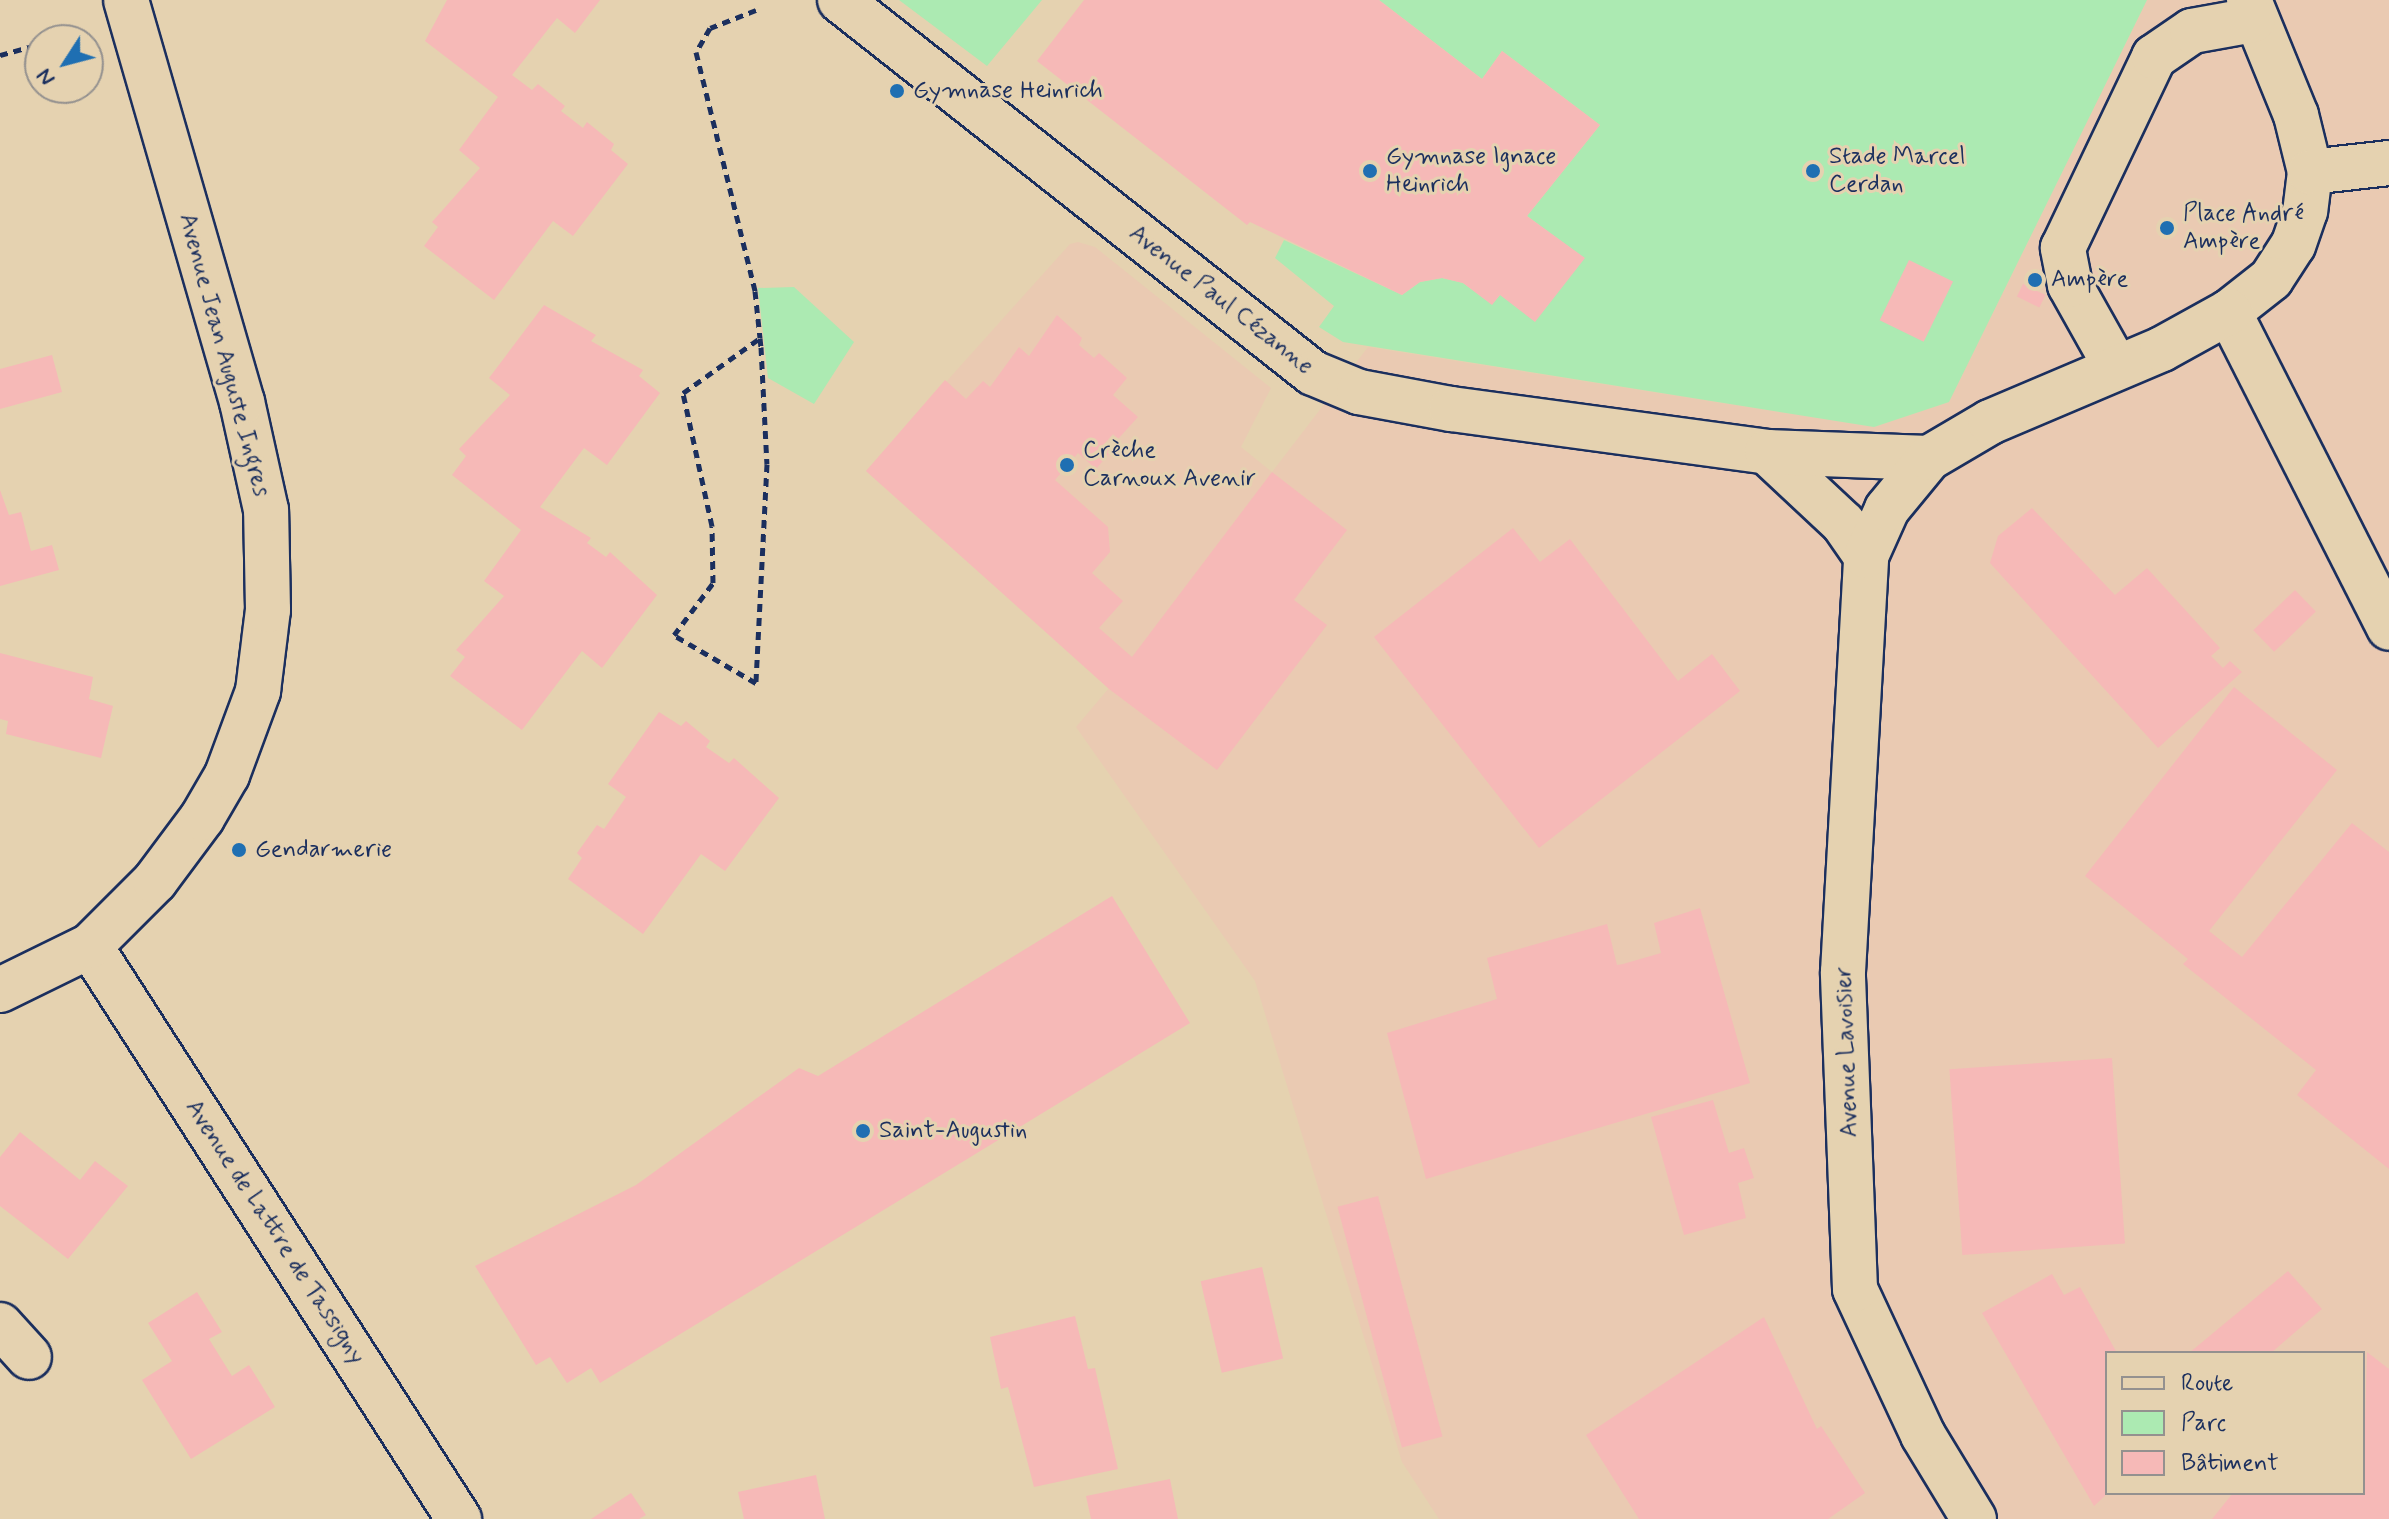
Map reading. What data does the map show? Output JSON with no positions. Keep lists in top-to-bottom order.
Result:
{
  "streets": {
    "street": [
      "Avenue Paul Cézanne",
      "Avenue Jean Auguste Ingres",
      "Avenue Lavoisier",
      "Avenue de Lattre de Tassigny"
    ]
  },
  "crossings": [
    ["Avenue Jean Auguste Ingres", "Avenue de Lattre de Tassigny"]
  ],
  "places": [
    "Gymnase Heinrich",
    "Gymnase Ignace Heinrich",
    "Stade Marcel Cerdan",
    "Place André Ampère",
    "Ampère",
    "Crèche Carnoux Avenir",
    "Gendarmerie",
    "Saint-Augustin"
  ],
  "legend": ["Route", "Parc", "Bâtiment"],
  "north": "bottom left"
}
